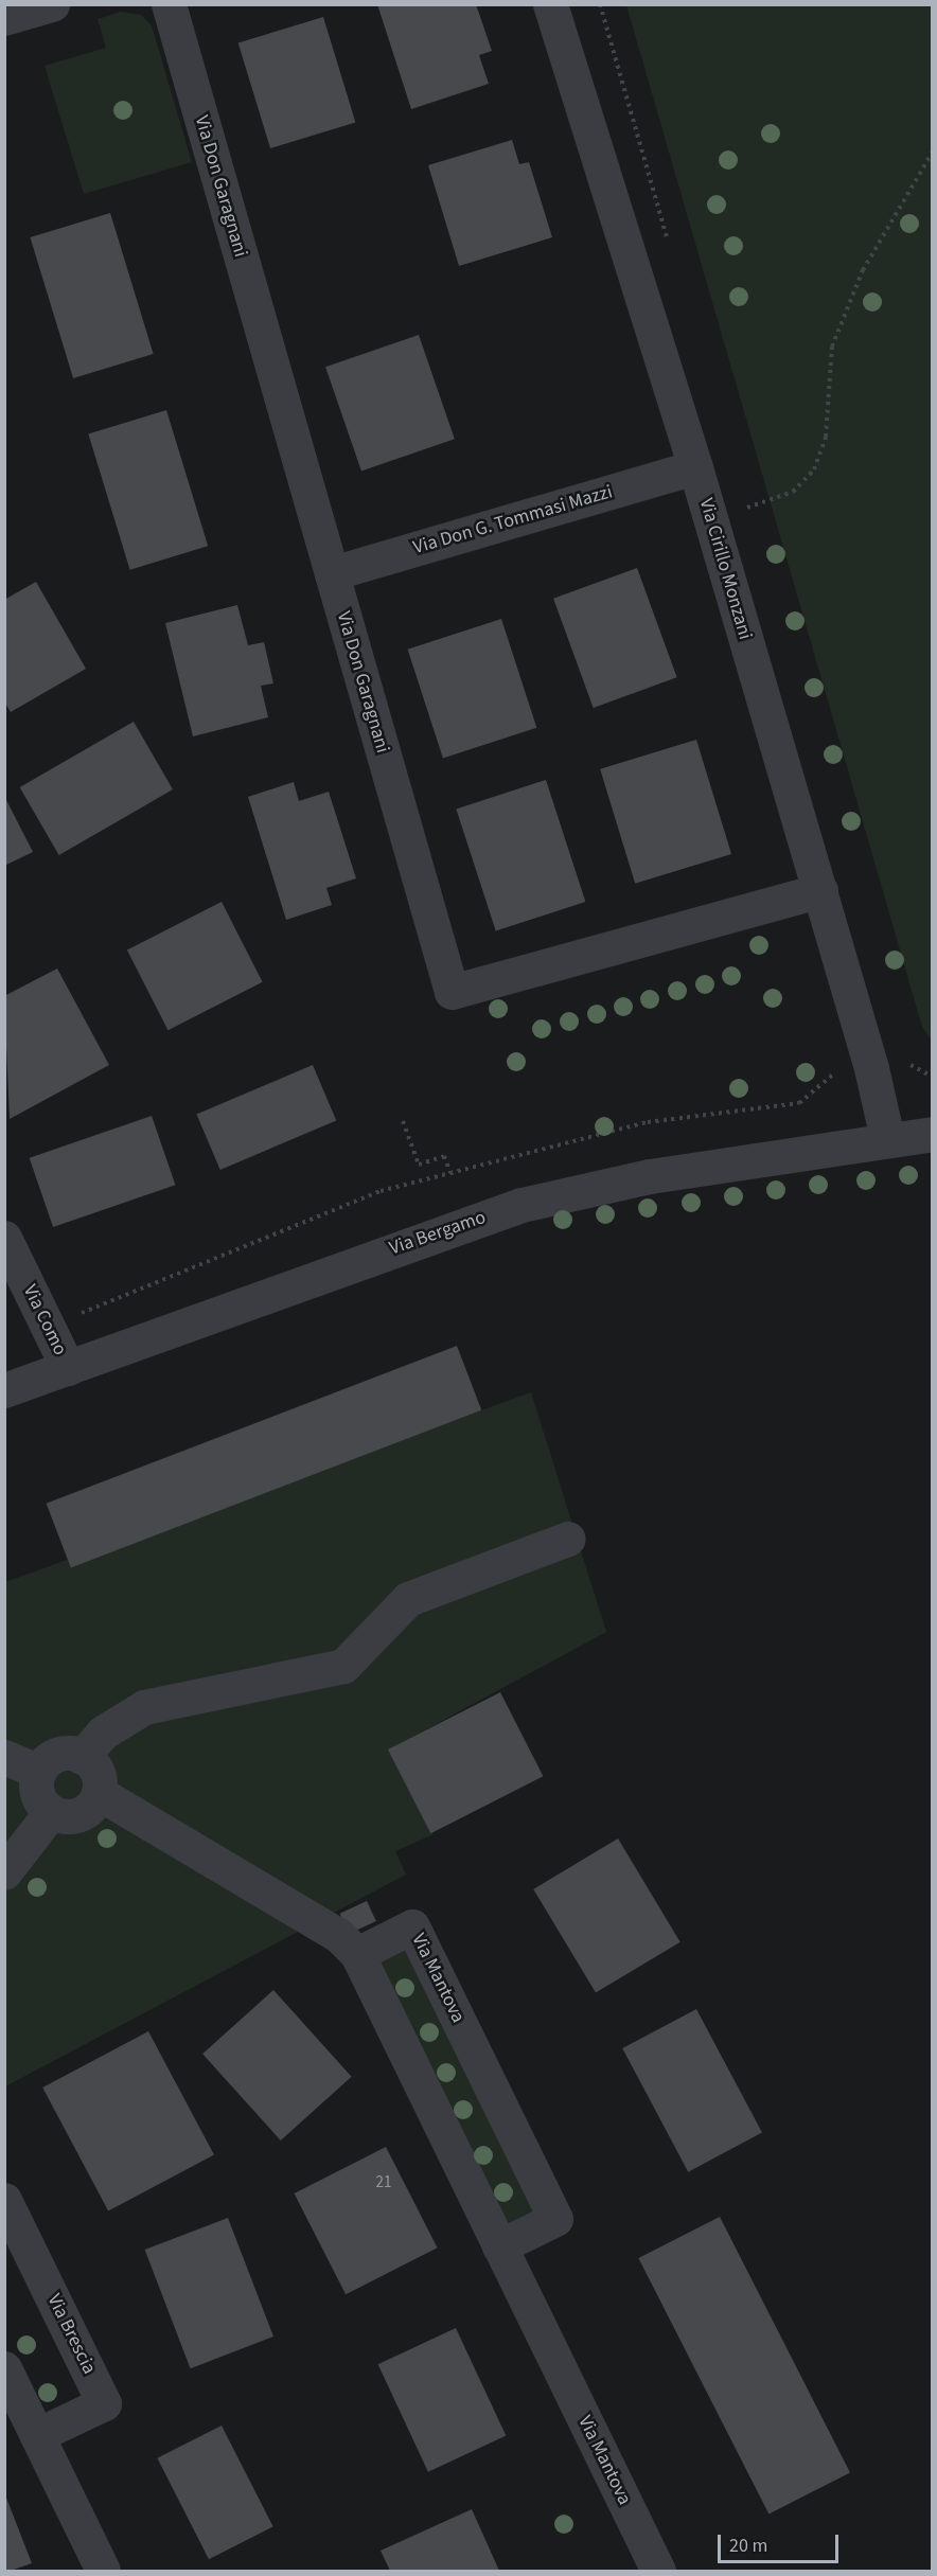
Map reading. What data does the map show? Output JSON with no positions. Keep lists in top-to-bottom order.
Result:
{
  "streets": {
    "street": [
      "Via Don Garagnani",
      "Via Don G. Tommasi Mazzi",
      "Via Cirillo Monzani",
      "Via Bergamo",
      "Via Como",
      "Via Mantova",
      "Via Brescia"
    ]
  },
  "crossings": [
    ["Via Don Garagnani", "Via Don G. Tommasi Mazzi"],
    ["Via Don Garagnani", "Via Cirillo Monzani"],
    ["Via Don G. Tommasi Mazzi", "Via Cirillo Monzani"],
    ["Via Cirillo Monzani", "Via Bergamo"],
    ["Via Bergamo", "Via Como"]
  ],
  "house_numbers": ["21"],
  "scale_bar": "20 m"
}
